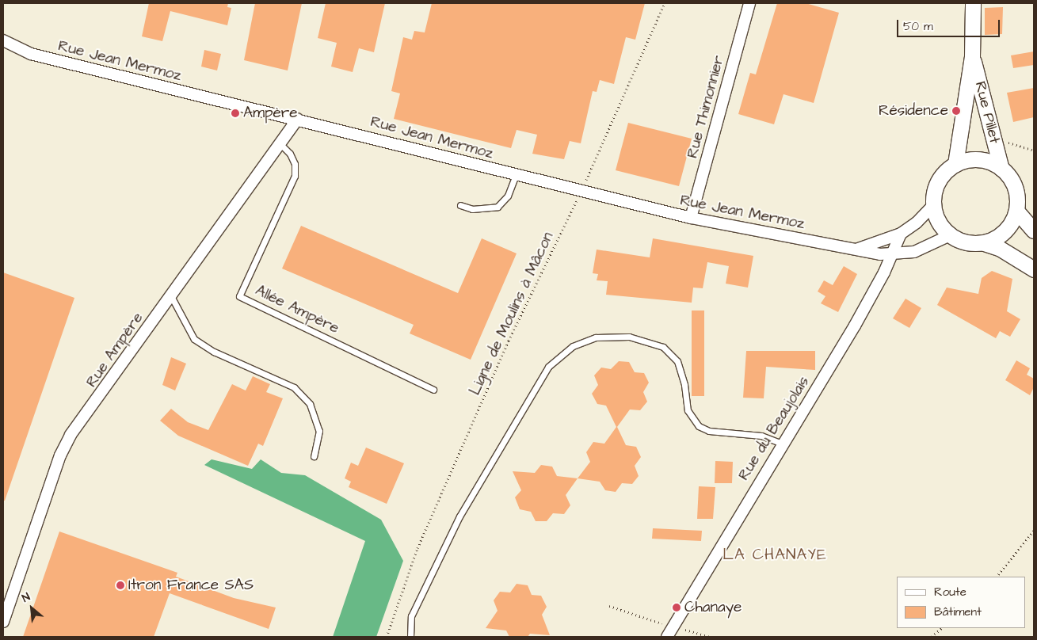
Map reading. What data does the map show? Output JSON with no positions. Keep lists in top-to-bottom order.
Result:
{
  "streets": {
    "street": [
      "Rue Jean Mermoz",
      "Rue Thimonnier",
      "Rue Pillet",
      "Rue Ampère",
      "Rue du Beaujolais"
    ],
    "lane": ["Allée Ampère"],
    "path": ["Ligne de Moulins à Mâcon"]
  },
  "crossings": [
    ["Rue Jean Mermoz", "Rue Thimonnier"],
    ["Rue Jean Mermoz", "Rue Pillet"],
    ["Rue Jean Mermoz", "Ligne de Moulins à Mâcon"],
    ["Rue Jean Mermoz", "Rue Ampère"],
    ["Rue Jean Mermoz", "Rue du Beaujolais"],
    ["Allée Ampère", "Rue Ampère"]
  ],
  "districts": ["LA CHANAYE"],
  "places": [
    "Résidence",
    "Ampère",
    "Itron France SAS",
    "Chanaye"
  ],
  "legend": ["Route", "Bâtiment"],
  "scale_bar": "50 m",
  "north": "top left"
}
